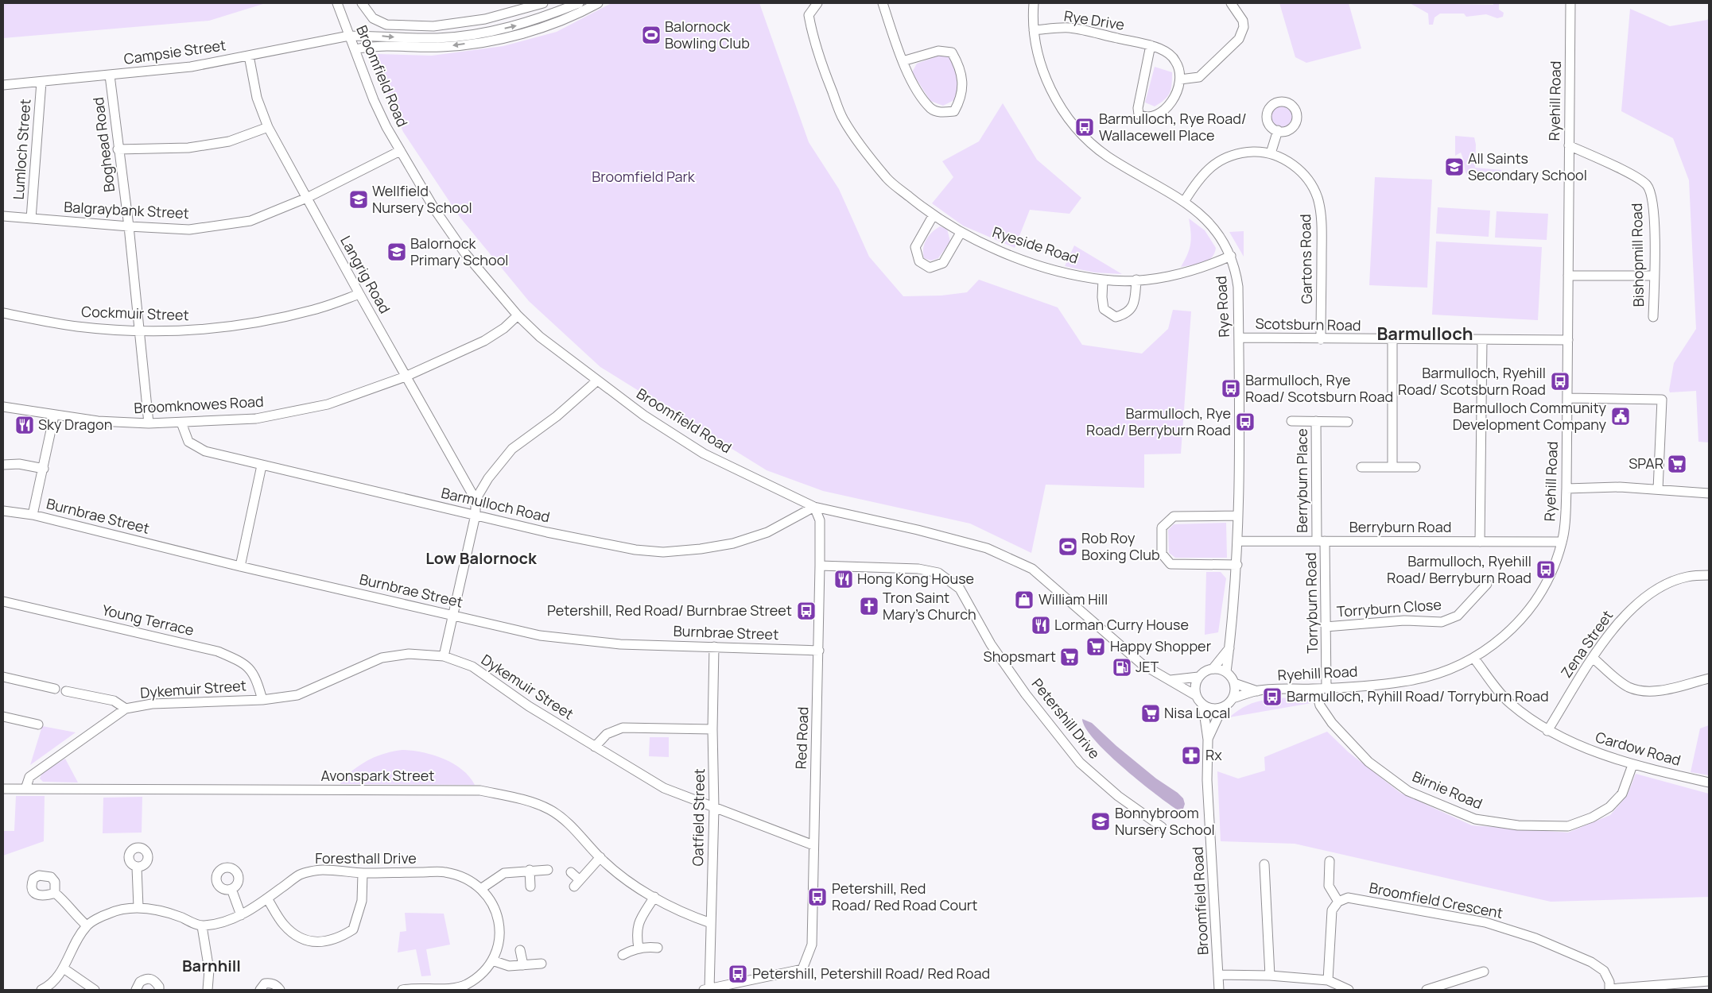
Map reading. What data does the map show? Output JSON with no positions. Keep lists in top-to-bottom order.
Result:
{
  "streets": {
    "street": [
      "Rye Drive",
      "Campsie Street",
      "Broomfield Road",
      "Ryehill Road",
      "Boghead Road",
      "Lumloch Street",
      "Balgraybank Street",
      "Ryeside Road",
      "Bishopmill Road",
      "Gartons Road",
      "Langrig Road",
      "Rye Road",
      "Cockmuir Street",
      "Scotsburn Road",
      "Broomknowes Road",
      "Berryburn Place",
      "Barmulloch Road",
      "Burnbrae Street",
      "Berryburn Road",
      "Torryburn Road",
      "Torryburn Close",
      "Young Terrace",
      "Zena Street",
      "Dykemuir Street",
      "Petershill Drive",
      "Red Road",
      "Cardow Road",
      "Avonspark Street",
      "Birnie Road",
      "Oatfield Street",
      "Foresthall Drive",
      "Broomfield Crescent"
    ]
  },
  "crossings": [
    ["Rye Drive", "Rye Road"],
    ["Campsie Street", "Broomfield Road"],
    ["Campsie Street", "Boghead Road"],
    ["Campsie Street", "Lumloch Street"],
    ["Campsie Street", "Langrig Road"],
    ["Broomfield Road", "Ryehill Road"],
    ["Broomfield Road", "Balgraybank Street"],
    ["Broomfield Road", "Rye Road"],
    ["Broomfield Road", "Broomknowes Road"],
    ["Broomfield Road", "Barmulloch Road"],
    ["Broomfield Road", "Red Road"],
    ["Ryehill Road", "Bishopmill Road"],
    ["Ryehill Road", "Rye Road"],
    ["Ryehill Road", "Scotsburn Road"],
    ["Ryehill Road", "Berryburn Road"],
    ["Ryehill Road", "Torryburn Road"],
    ["Ryehill Road", "Cardow Road"],
    ["Ryehill Road", "Birnie Road"],
    ["Boghead Road", "Balgraybank Street"],
    ["Boghead Road", "Cockmuir Street"],
    ["Boghead Road", "Broomknowes Road"],
    ["Lumloch Street", "Balgraybank Street"],
    ["Balgraybank Street", "Langrig Road"],
    ["Ryeside Road", "Rye Road"],
    ["Gartons Road", "Rye Road"],
    ["Gartons Road", "Scotsburn Road"],
    ["Langrig Road", "Cockmuir Street"],
    ["Langrig Road", "Broomknowes Road"],
    ["Rye Road", "Scotsburn Road"],
    ["Rye Road", "Berryburn Road"],
    ["Broomknowes Road", "Barmulloch Road"],
    ["Berryburn Place", "Berryburn Road"],
    ["Berryburn Place", "Torryburn Road"],
    ["Barmulloch Road", "Red Road"],
    ["Burnbrae Street", "Red Road"],
    ["Burnbrae Street", "Oatfield Street"],
    ["Berryburn Road", "Torryburn Road"],
    ["Torryburn Road", "Torryburn Close"],
    ["Young Terrace", "Dykemuir Street"],
    ["Zena Street", "Cardow Road"],
    ["Dykemuir Street", "Red Road"],
    ["Dykemuir Street", "Avonspark Street"],
    ["Dykemuir Street", "Oatfield Street"],
    ["Petershill Drive", "Red Road"],
    ["Red Road", "Oatfield Street"],
    ["Cardow Road", "Birnie Road"],
    ["Avonspark Street", "Oatfield Street"]
  ],
  "districts": ["Barmulloch", "Low Balornock", "Barnhill"],
  "parks": ["Broomfield Park"],
  "places": {
    "sports": ["Balornock Bowling Club", "Rob Roy Boxing Club"],
    "bus stop": [
      "Barmulloch, Rye Road/ Wallacewell Place",
      "Barmulloch, Ryehill Road/ Scotsburn Road",
      "Barmulloch, Rye Road/ Scotsburn Road",
      "Barmulloch, Rye Road/ Berryburn Road",
      "Barmulloch, Ryehill Road/ Berryburn Road",
      "Petershill, Red Road/ Burnbrae Street",
      "Barmulloch, Ryhill Road/ Torryburn Road",
      "Petershill, Red Road/ Red Road Court",
      "Petershill, Petershill Road/ Red Road"
    ],
    "school or university": [
      "All Saints Secondary School",
      "Wellfield Nursery School",
      "Balornock Primary School",
      "Bonnybroom Nursery School"
    ],
    "public building": ["Barmulloch Community Development Company"],
    "restaurant": ["Sky Dragon", "Hong Kong House", "Lorman Curry House"],
    "supermarket": [
      "SPAR",
      "Happy Shopper",
      "Shopsmart",
      "Nisa Local"
    ],
    "shop": ["William Hill"],
    "church": ["Tron Saint Mary's Church"],
    "fuel station": ["JET"],
    "pharmacy": ["Rx"]
  }
}
